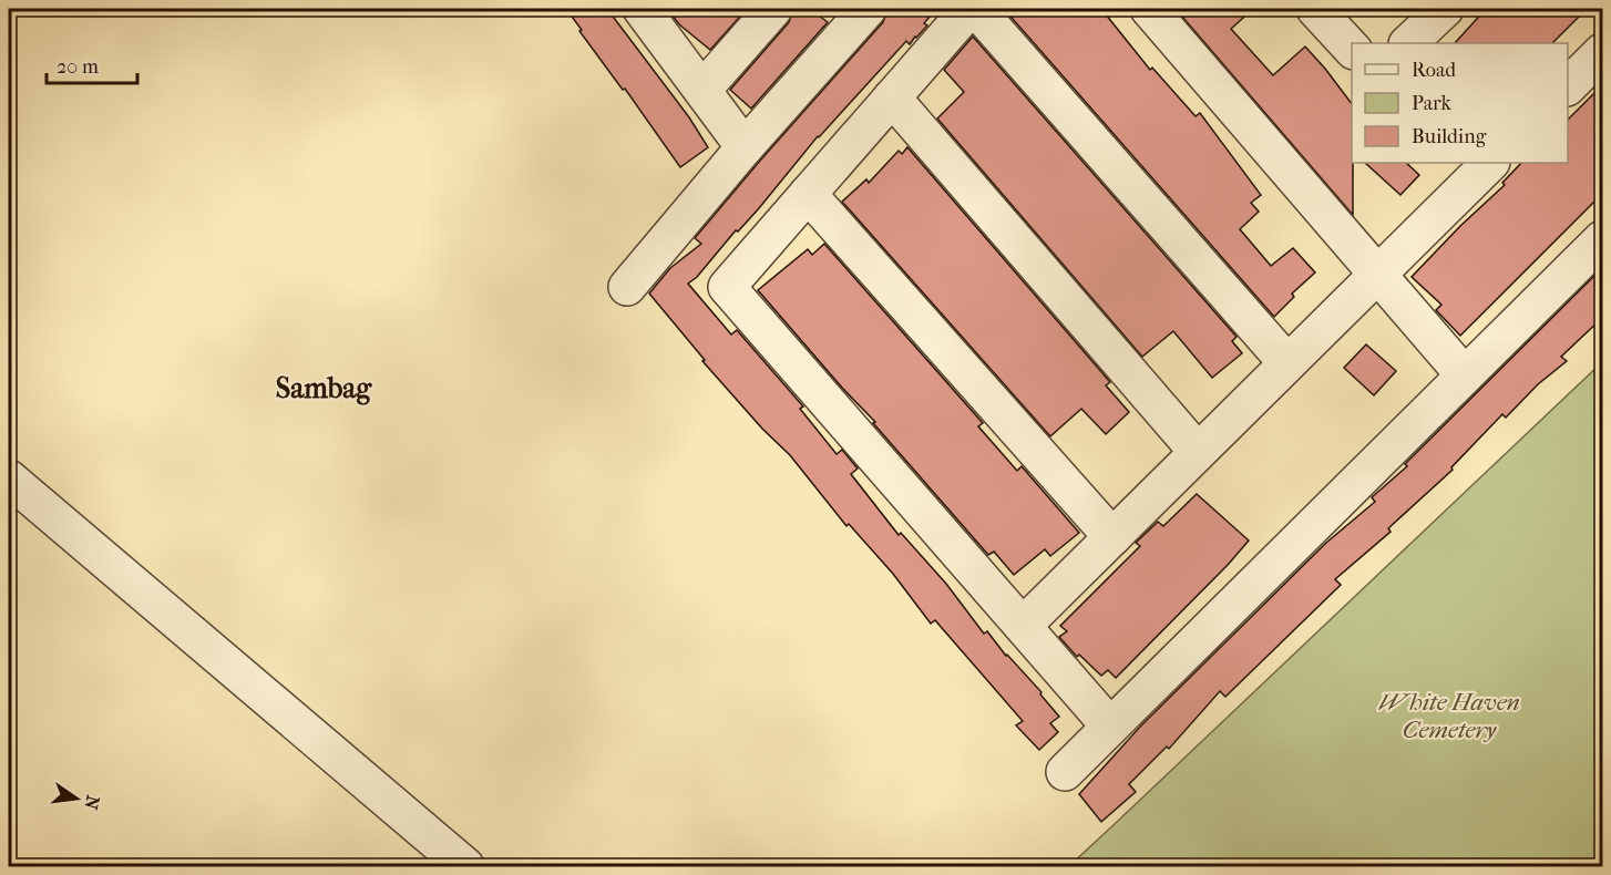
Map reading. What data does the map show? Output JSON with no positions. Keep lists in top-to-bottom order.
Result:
{
  "districts": ["Sambag"],
  "parks": ["White Haven Cemetery"],
  "legend": ["Road", "Park", "Building"],
  "scale_bar": "20 m",
  "north": "right"
}
